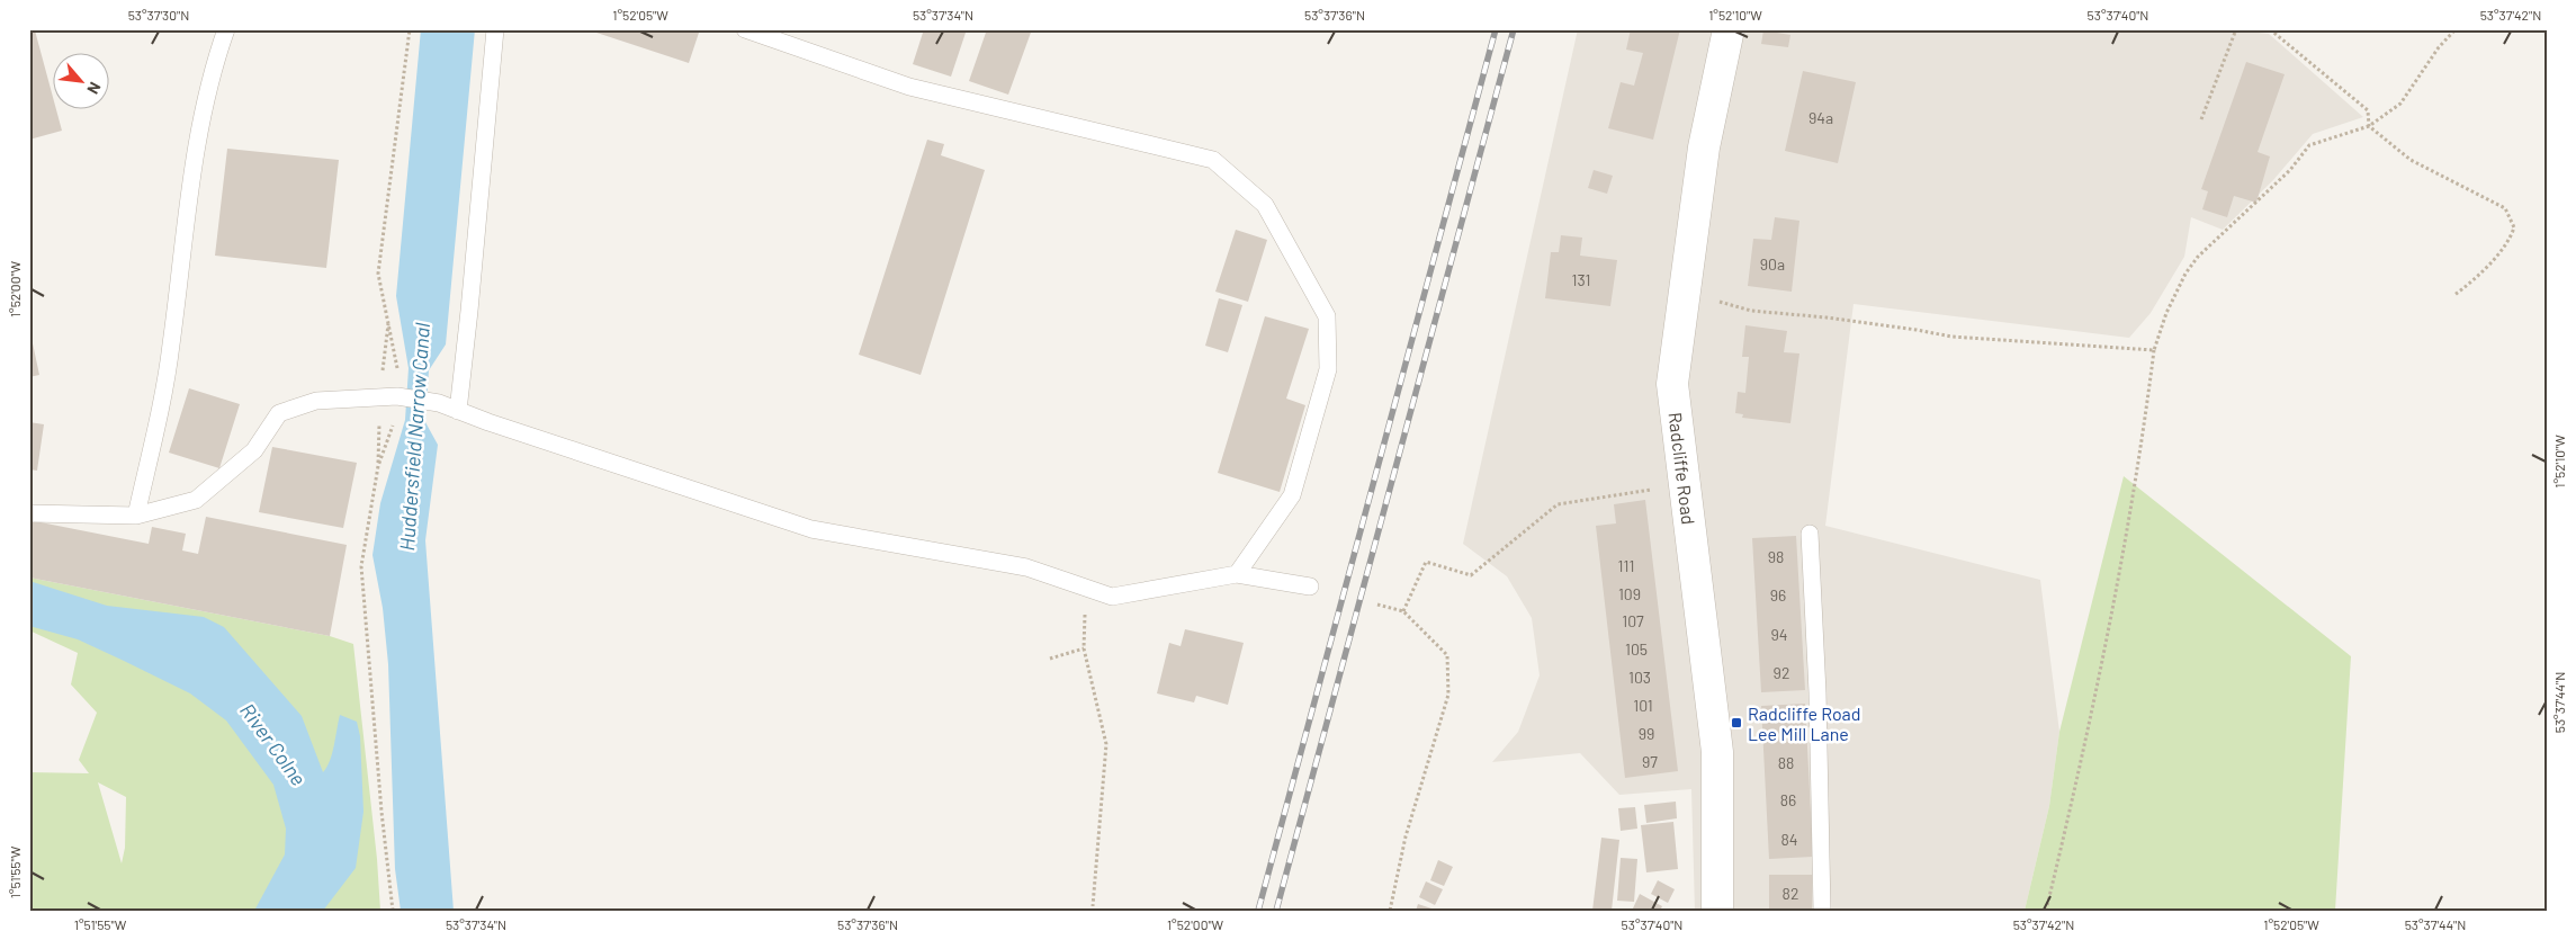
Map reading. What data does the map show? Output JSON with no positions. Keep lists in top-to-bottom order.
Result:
{
  "streets": {
    "street": ["Radcliffe Road"]
  },
  "water": ["Huddersfield Narrow Canal", "River Colne"],
  "places": {
    "transit": ["Radcliffe Road Lee Mill Lane"]
  },
  "house_numbers": [
    "94a",
    "90a",
    "131",
    "98",
    "111",
    "109",
    "96",
    "107",
    "94",
    "105",
    "92",
    "103",
    "101",
    "99",
    "97",
    "88",
    "86",
    "84",
    "82"
  ],
  "north": "bottom right",
  "coordinates": [
    "53°37'30\"N",
    "1°52'05\"W",
    "53°37'34\"N",
    "53°37'36\"N",
    "1°52'10\"W",
    "53°37'40\"N",
    "53°37'42\"N",
    "1°52'00\"W",
    "53°37'44\"N",
    "1°51'55\"W"
  ]
}
